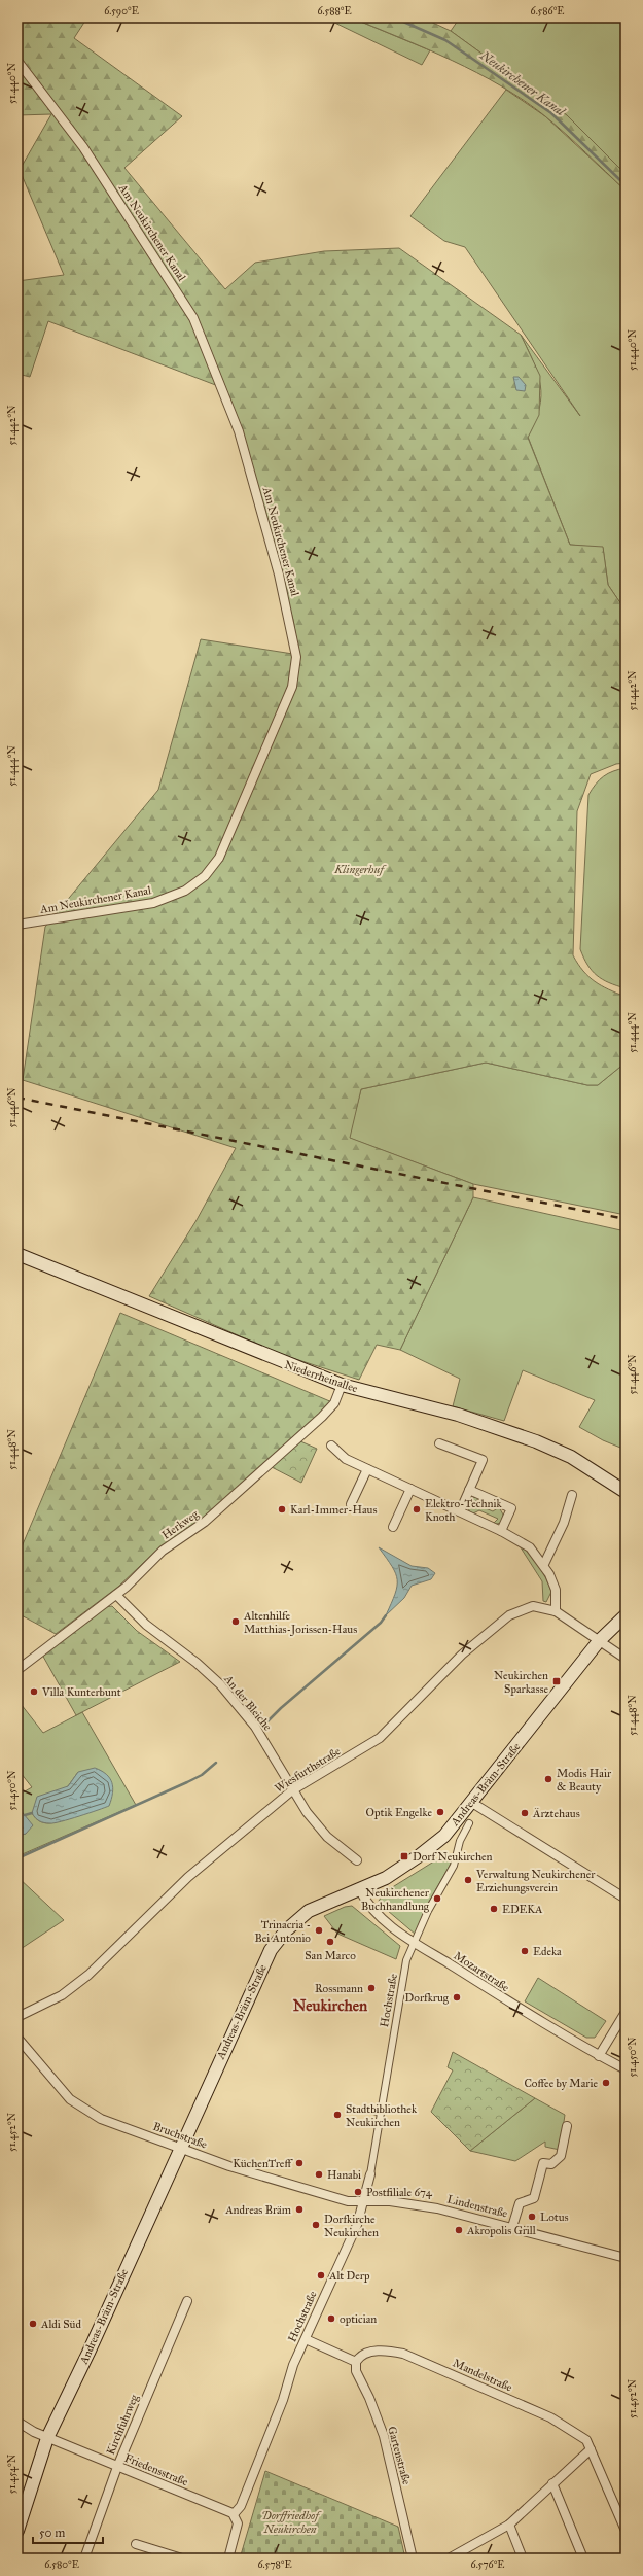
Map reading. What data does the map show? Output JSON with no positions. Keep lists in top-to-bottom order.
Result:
{
  "streets": {
    "main road": ["Niederrheinallee", "Andreas-Bräm-Straße"],
    "street": [
      "Am Neukirchener Kanal",
      "Herkweg",
      "An der Bleiche",
      "Wiesfurthstraße",
      "Mozartstraße",
      "Hochstraße",
      "Bruchstraße",
      "Lindenstraße",
      "Mandelstraße",
      "Kirchfuhrweg",
      "Gartenstraße",
      "Friedensstraße"
    ]
  },
  "crossings": [
    ["Niederrheinallee", "Herkweg"],
    ["Herkweg", "An der Bleiche"],
    ["An der Bleiche", "Wiesfurthstraße"],
    ["Wiesfurthstraße", "Andreas-Bräm-Straße"],
    ["Andreas-Bräm-Straße", "Mozartstraße"],
    ["Andreas-Bräm-Straße", "Bruchstraße"],
    ["Andreas-Bräm-Straße", "Friedensstraße"],
    ["Mozartstraße", "Hochstraße"],
    ["Hochstraße", "Bruchstraße"],
    ["Hochstraße", "Lindenstraße"],
    ["Hochstraße", "Friedensstraße"],
    ["Bruchstraße", "Lindenstraße"],
    ["Mandelstraße", "Gartenstraße"],
    ["Kirchfuhrweg", "Friedensstraße"]
  ],
  "districts": ["Neukirchen"],
  "water": ["Neukirchener Kanal"],
  "parks": ["Klingerhuf", "Dorffriedhof Neukirchen"],
  "places": {
    "other": [
      "Karl-Immer-Haus",
      "Elektro-Technik Knoth",
      "Altenhilfe Matthias-Jorissen-Haus",
      "Villa Kunterbunt",
      "Modis Hair & Beauty",
      "Optik Engelke",
      "Ärztehaus",
      "Verwaltung Neukirchener Erziehungsverein",
      "Neukirchener Buchhandlung",
      "EDEKA",
      "Trinacria - Bei Antonio",
      "San Marco",
      "Edeka",
      "Rossmann",
      "Dorfkrug",
      "Coffee by Marie",
      "Stadtbibliothek Neukirchen",
      "KüchenTreff",
      "Hanabi",
      "Postfiliale 674",
      "Andreas Bräm",
      "Lotus",
      "Dorfkirche Neukirchen",
      "Akropolis Grill",
      "Alt Derp",
      "optician",
      "Aldi Süd"
    ],
    "transit": ["Neukirchen Sparkasse", "Dorf Neukirchen"]
  },
  "scale_bar": "50 m",
  "coordinates": [
    "6.590°E",
    "6.588°E",
    "6.586°E",
    "51.440°N",
    "51.442°N",
    "51.444°N",
    "51.446°N",
    "51.448°N",
    "51.450°N",
    "51.452°N",
    "51.454°N",
    "6.580°E",
    "6.578°E",
    "6.576°E"
  ]
}
